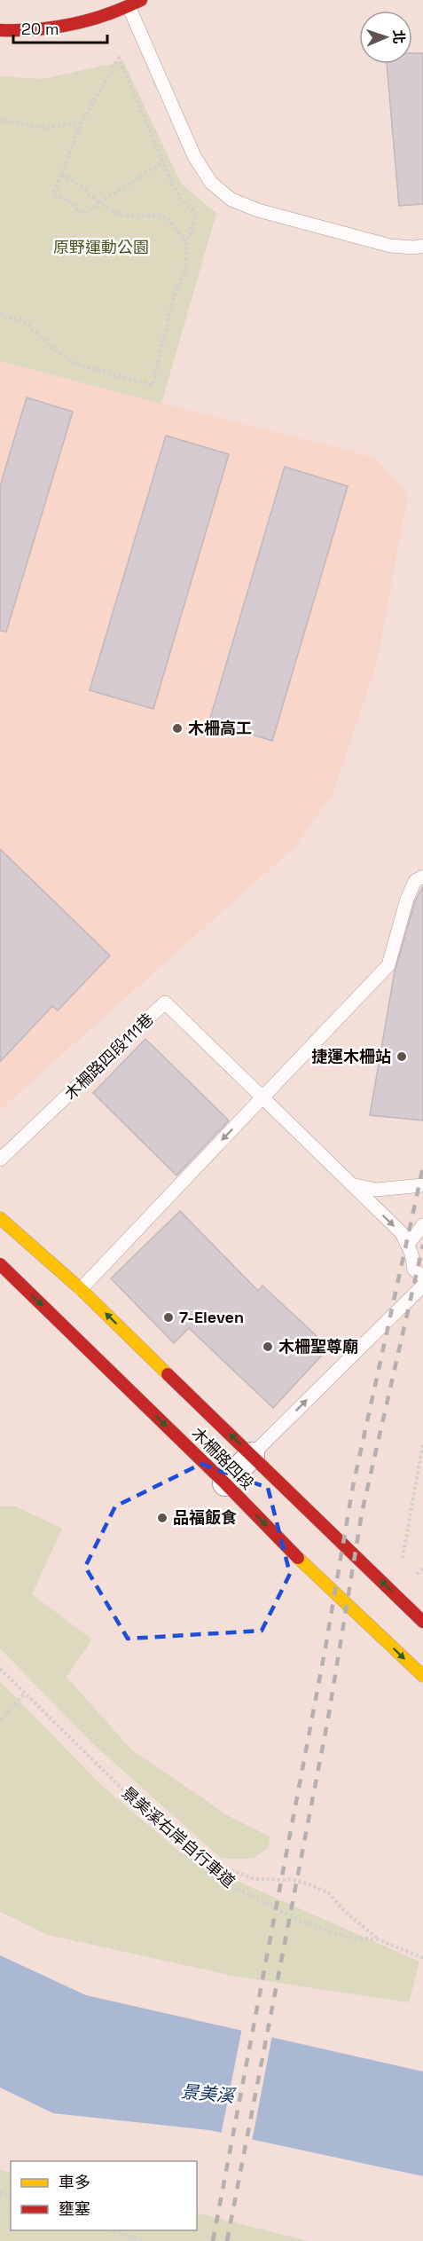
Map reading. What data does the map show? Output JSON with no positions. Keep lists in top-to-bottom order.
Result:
{
  "streets": {
    "main road": ["木柵路四段"],
    "lane": ["木柵路四段111巷"],
    "path": ["景美溪右岸自行車道"]
  },
  "water": ["景美溪"],
  "parks": ["原野運動公園"],
  "places": [
    "木柵高工",
    "捷運木柵站",
    "7-Eleven",
    "木柵聖尊廟",
    "品福飯食"
  ],
  "legend": ["車多", "壅塞"],
  "scale_bar": "20 m",
  "north": "right"
}
